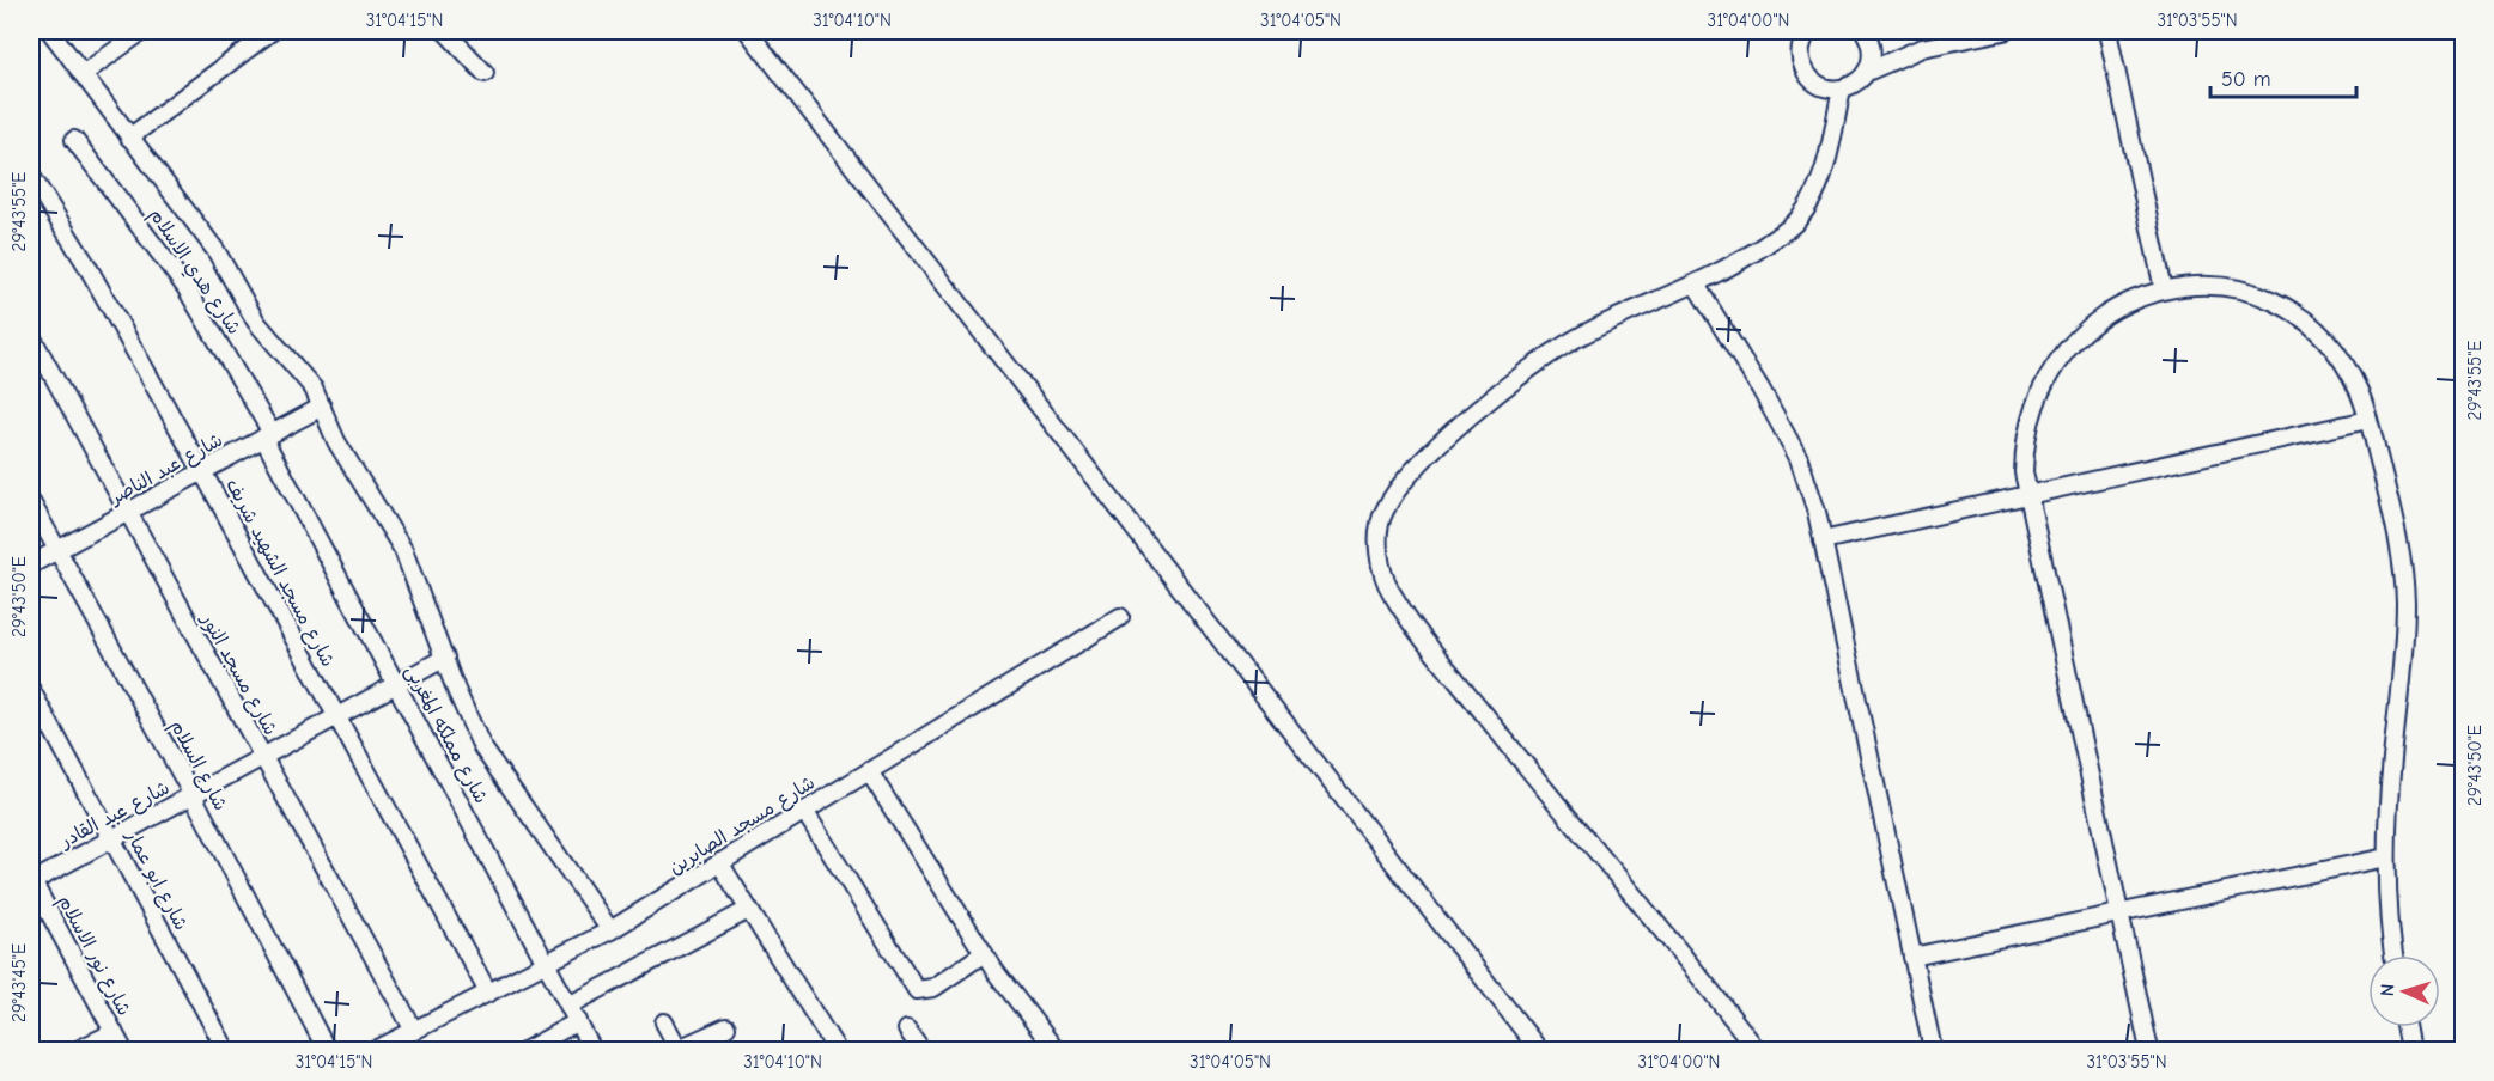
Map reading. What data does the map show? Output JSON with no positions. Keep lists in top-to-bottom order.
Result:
{
  "streets": {
    "street": [
      "شارع هدي الاسلام",
      "شارع عبد الناصر",
      "شارع مسجد الشهيد شريف",
      "شارع مسجد النور",
      "شارع مملكه المغربى",
      "شارع السلام",
      "شارع عبد القادر",
      "شارع مسجد الصابرين",
      "شارع ابو عمار",
      "شارع نور الاسلام"
    ]
  },
  "crossings": [
    ["شارع هدي الاسلام", "شارع عبد الناصر"],
    ["شارع هدي الاسلام", "شارع مملكه المغربى"],
    ["شارع عبد الناصر", "شارع مسجد الشهيد شريف"],
    ["شارع عبد الناصر", "شارع مسجد النور"],
    ["شارع عبد الناصر", "شارع مملكه المغربى"],
    ["شارع عبد الناصر", "شارع السلام"],
    ["شارع مسجد الشهيد شريف", "شارع عبد القادر"],
    ["شارع مسجد الشهيد شريف", "شارع مسجد الصابرين"],
    ["شارع مسجد النور", "شارع عبد القادر"],
    ["شارع مسجد النور", "شارع مسجد الصابرين"],
    ["شارع مملكه المغربى", "شارع عبد القادر"],
    ["شارع مملكه المغربى", "شارع مسجد الصابرين"],
    ["شارع السلام", "شارع عبد القادر"],
    ["شارع عبد القادر", "شارع ابو عمار"],
    ["شارع عبد القادر", "شارع نور الاسلام"]
  ],
  "scale_bar": "50 m",
  "north": "left",
  "coordinates": [
    "31°04'15\"N",
    "31°04'10\"N",
    "31°04'05\"N",
    "31°04'00\"N",
    "31°03'55\"N",
    "29°43'55\"E",
    "29°43'50\"E",
    "29°43'45\"E"
  ]
}
